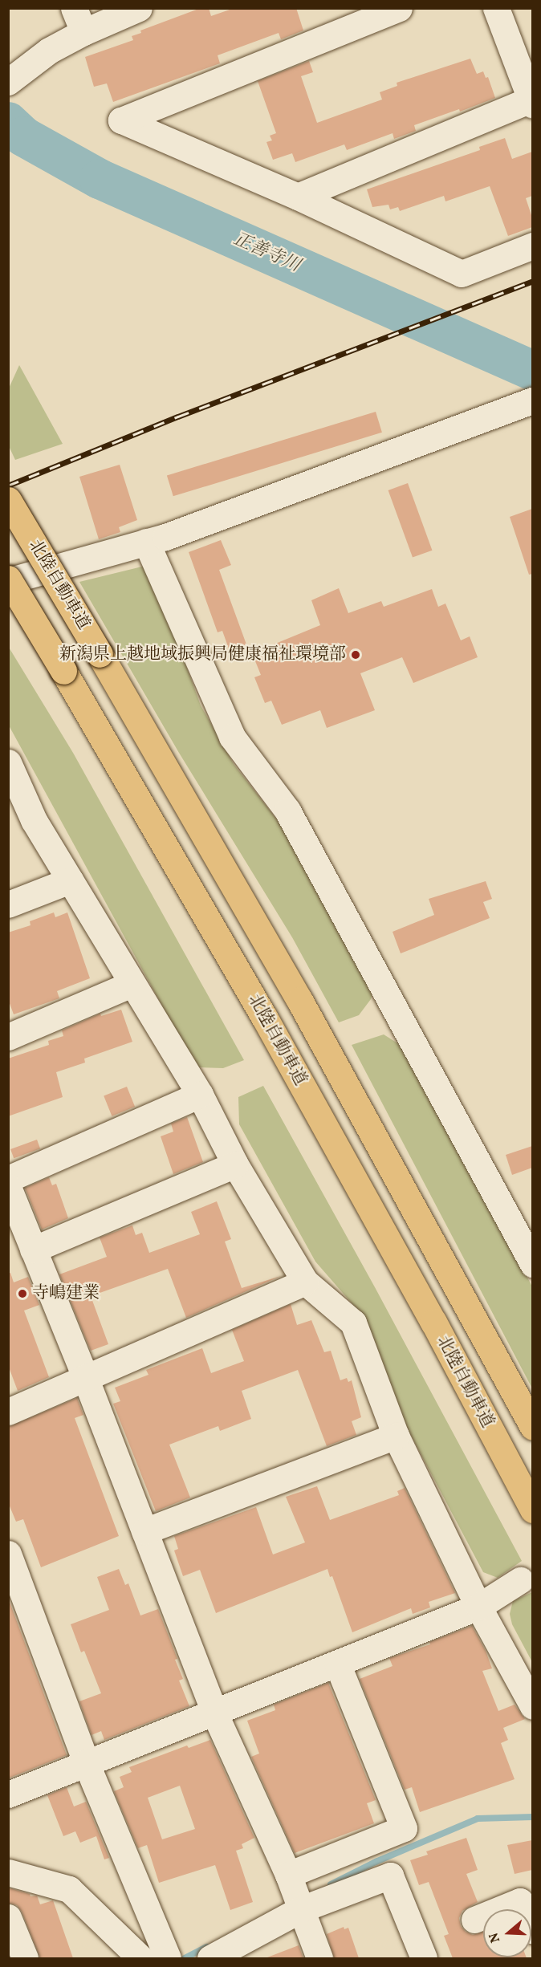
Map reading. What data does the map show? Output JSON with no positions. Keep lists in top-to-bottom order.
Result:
{
  "streets": {
    "highway": ["北陸自動車道"]
  },
  "water": ["正善寺川"],
  "places": ["新潟県上越地域振興局健康福祉環境部", "寺嶋建業"],
  "north": "left"
}
